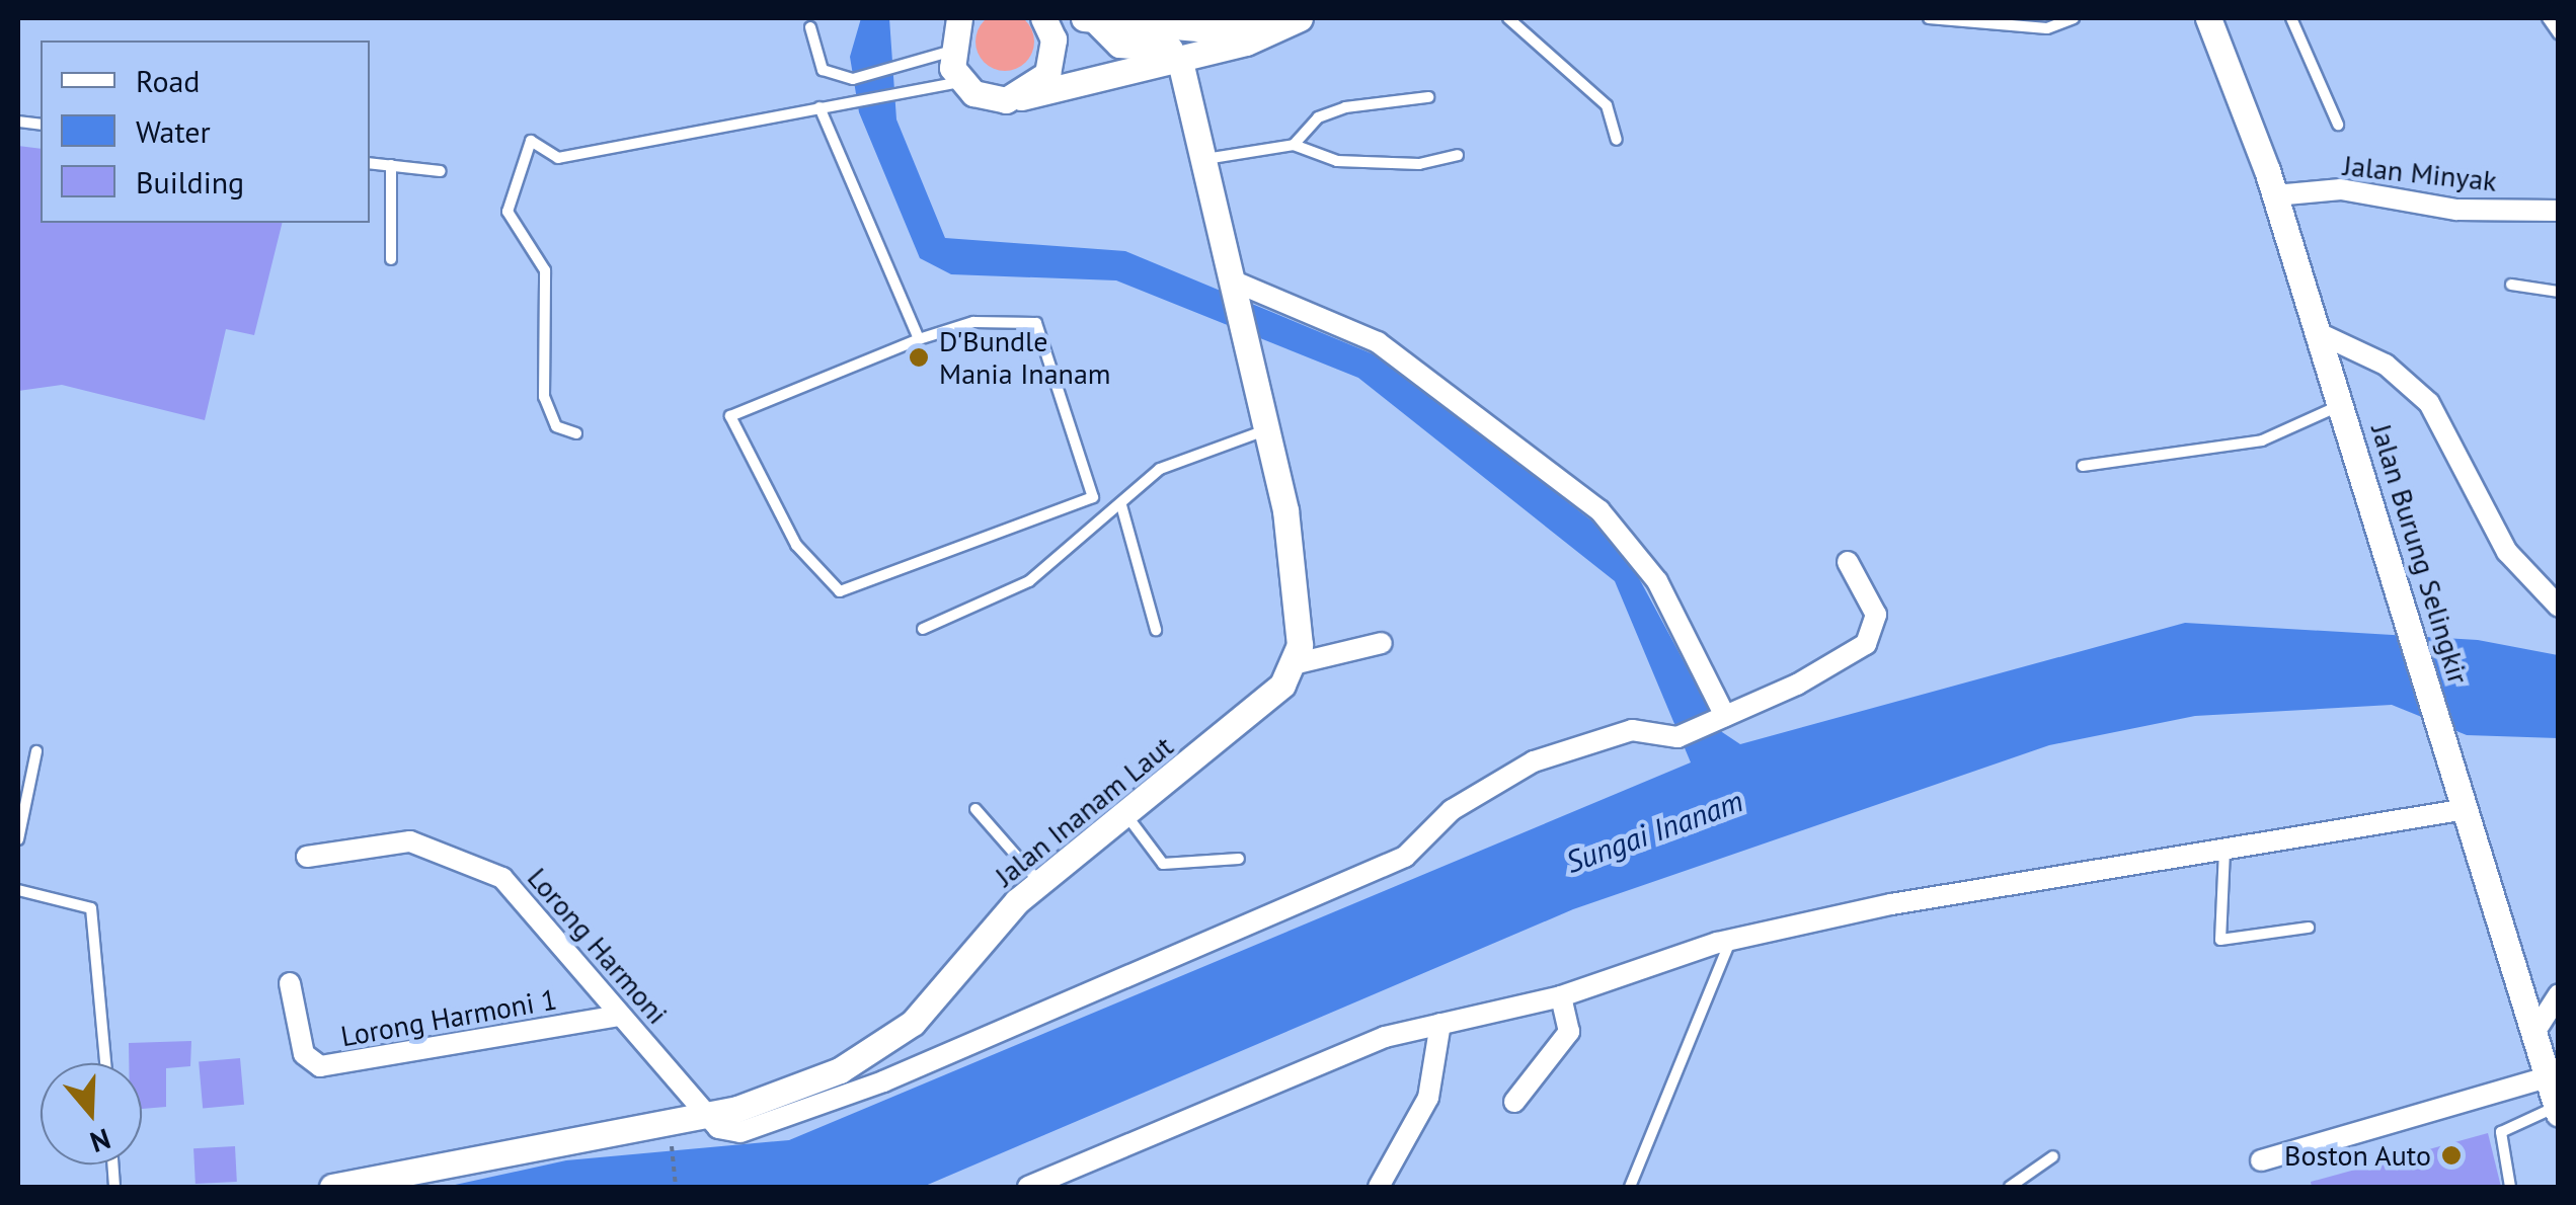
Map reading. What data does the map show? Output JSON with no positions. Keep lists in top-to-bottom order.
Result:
{
  "streets": {
    "street": [
      "Jalan Minyak",
      "Jalan Burung Selingkir",
      "Jalan Inanam Laut",
      "Lorong Harmoni",
      "Lorong Harmoni 1"
    ]
  },
  "crossings": [
    ["Jalan Minyak", "Jalan Burung Selingkir"],
    ["Jalan Inanam Laut", "Lorong Harmoni"],
    ["Lorong Harmoni", "Lorong Harmoni 1"]
  ],
  "water": ["Sungai Inanam"],
  "places": ["D'Bundle Mania Inanam", "Boston Auto"],
  "legend": ["Road", "Water", "Building"],
  "north": "bottom"
}
